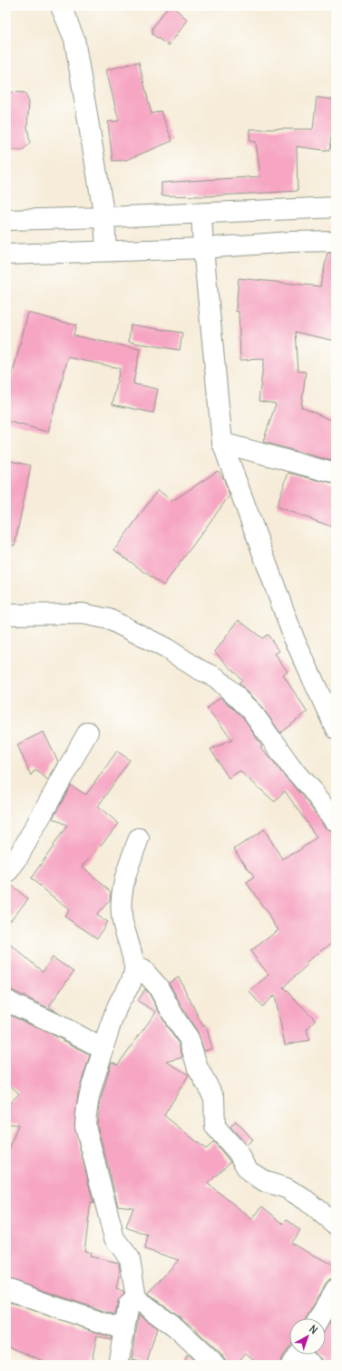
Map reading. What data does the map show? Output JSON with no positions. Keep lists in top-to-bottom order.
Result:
{
  "north": "top right"
}
